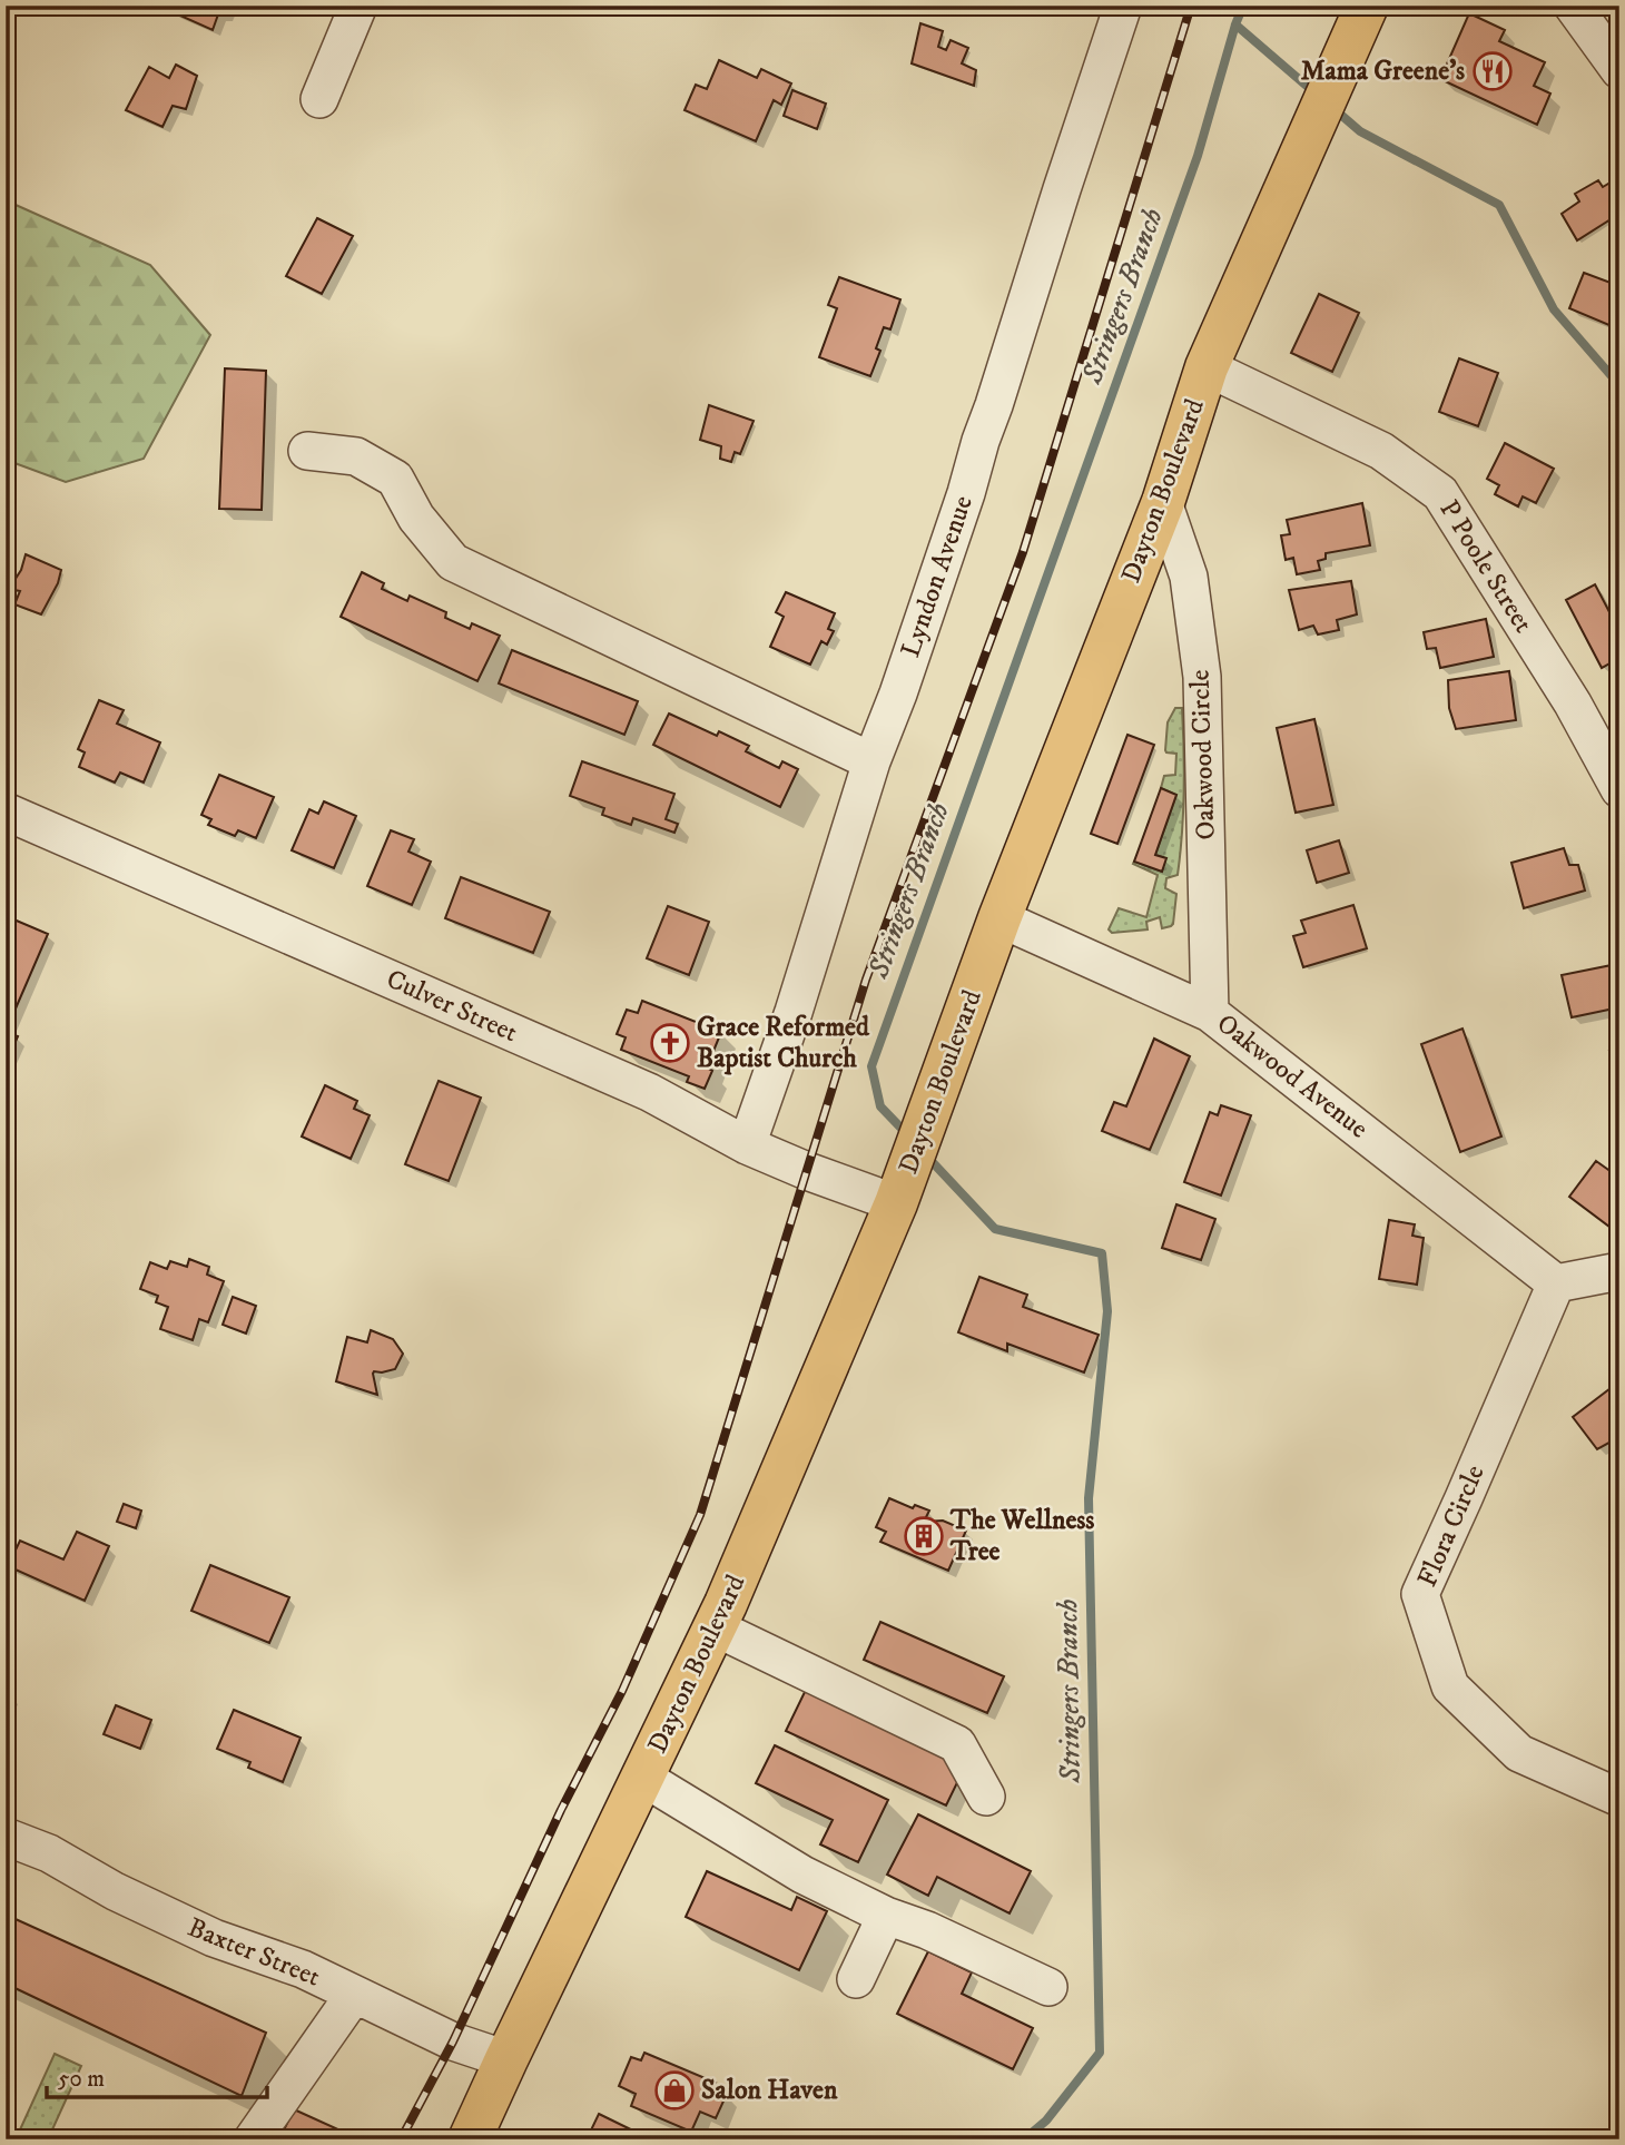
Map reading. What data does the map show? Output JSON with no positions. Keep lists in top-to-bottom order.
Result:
{
  "streets": {
    "main road": ["Dayton Boulevard"],
    "street": [
      "P Poole Street",
      "Lyndon Avenue",
      "Oakwood Circle",
      "Culver Street",
      "Oakwood Avenue",
      "Flora Circle",
      "Baxter Street"
    ]
  },
  "crossings": [
    ["Dayton Boulevard", "P Poole Street"],
    ["Dayton Boulevard", "Oakwood Circle"],
    ["Dayton Boulevard", "Culver Street"],
    ["Dayton Boulevard", "Oakwood Avenue"],
    ["Dayton Boulevard", "Baxter Street"],
    ["Lyndon Avenue", "Culver Street"],
    ["Oakwood Circle", "Oakwood Avenue"],
    ["Oakwood Avenue", "Flora Circle"]
  ],
  "water": ["Stringers Branch"],
  "places": {
    "restaurant": ["Mama Greene's"],
    "church": ["Grace Reformed Baptist Church"],
    "building": ["The Wellness Tree"],
    "shop": ["Salon Haven"]
  },
  "scale_bar": "50 m"
}
